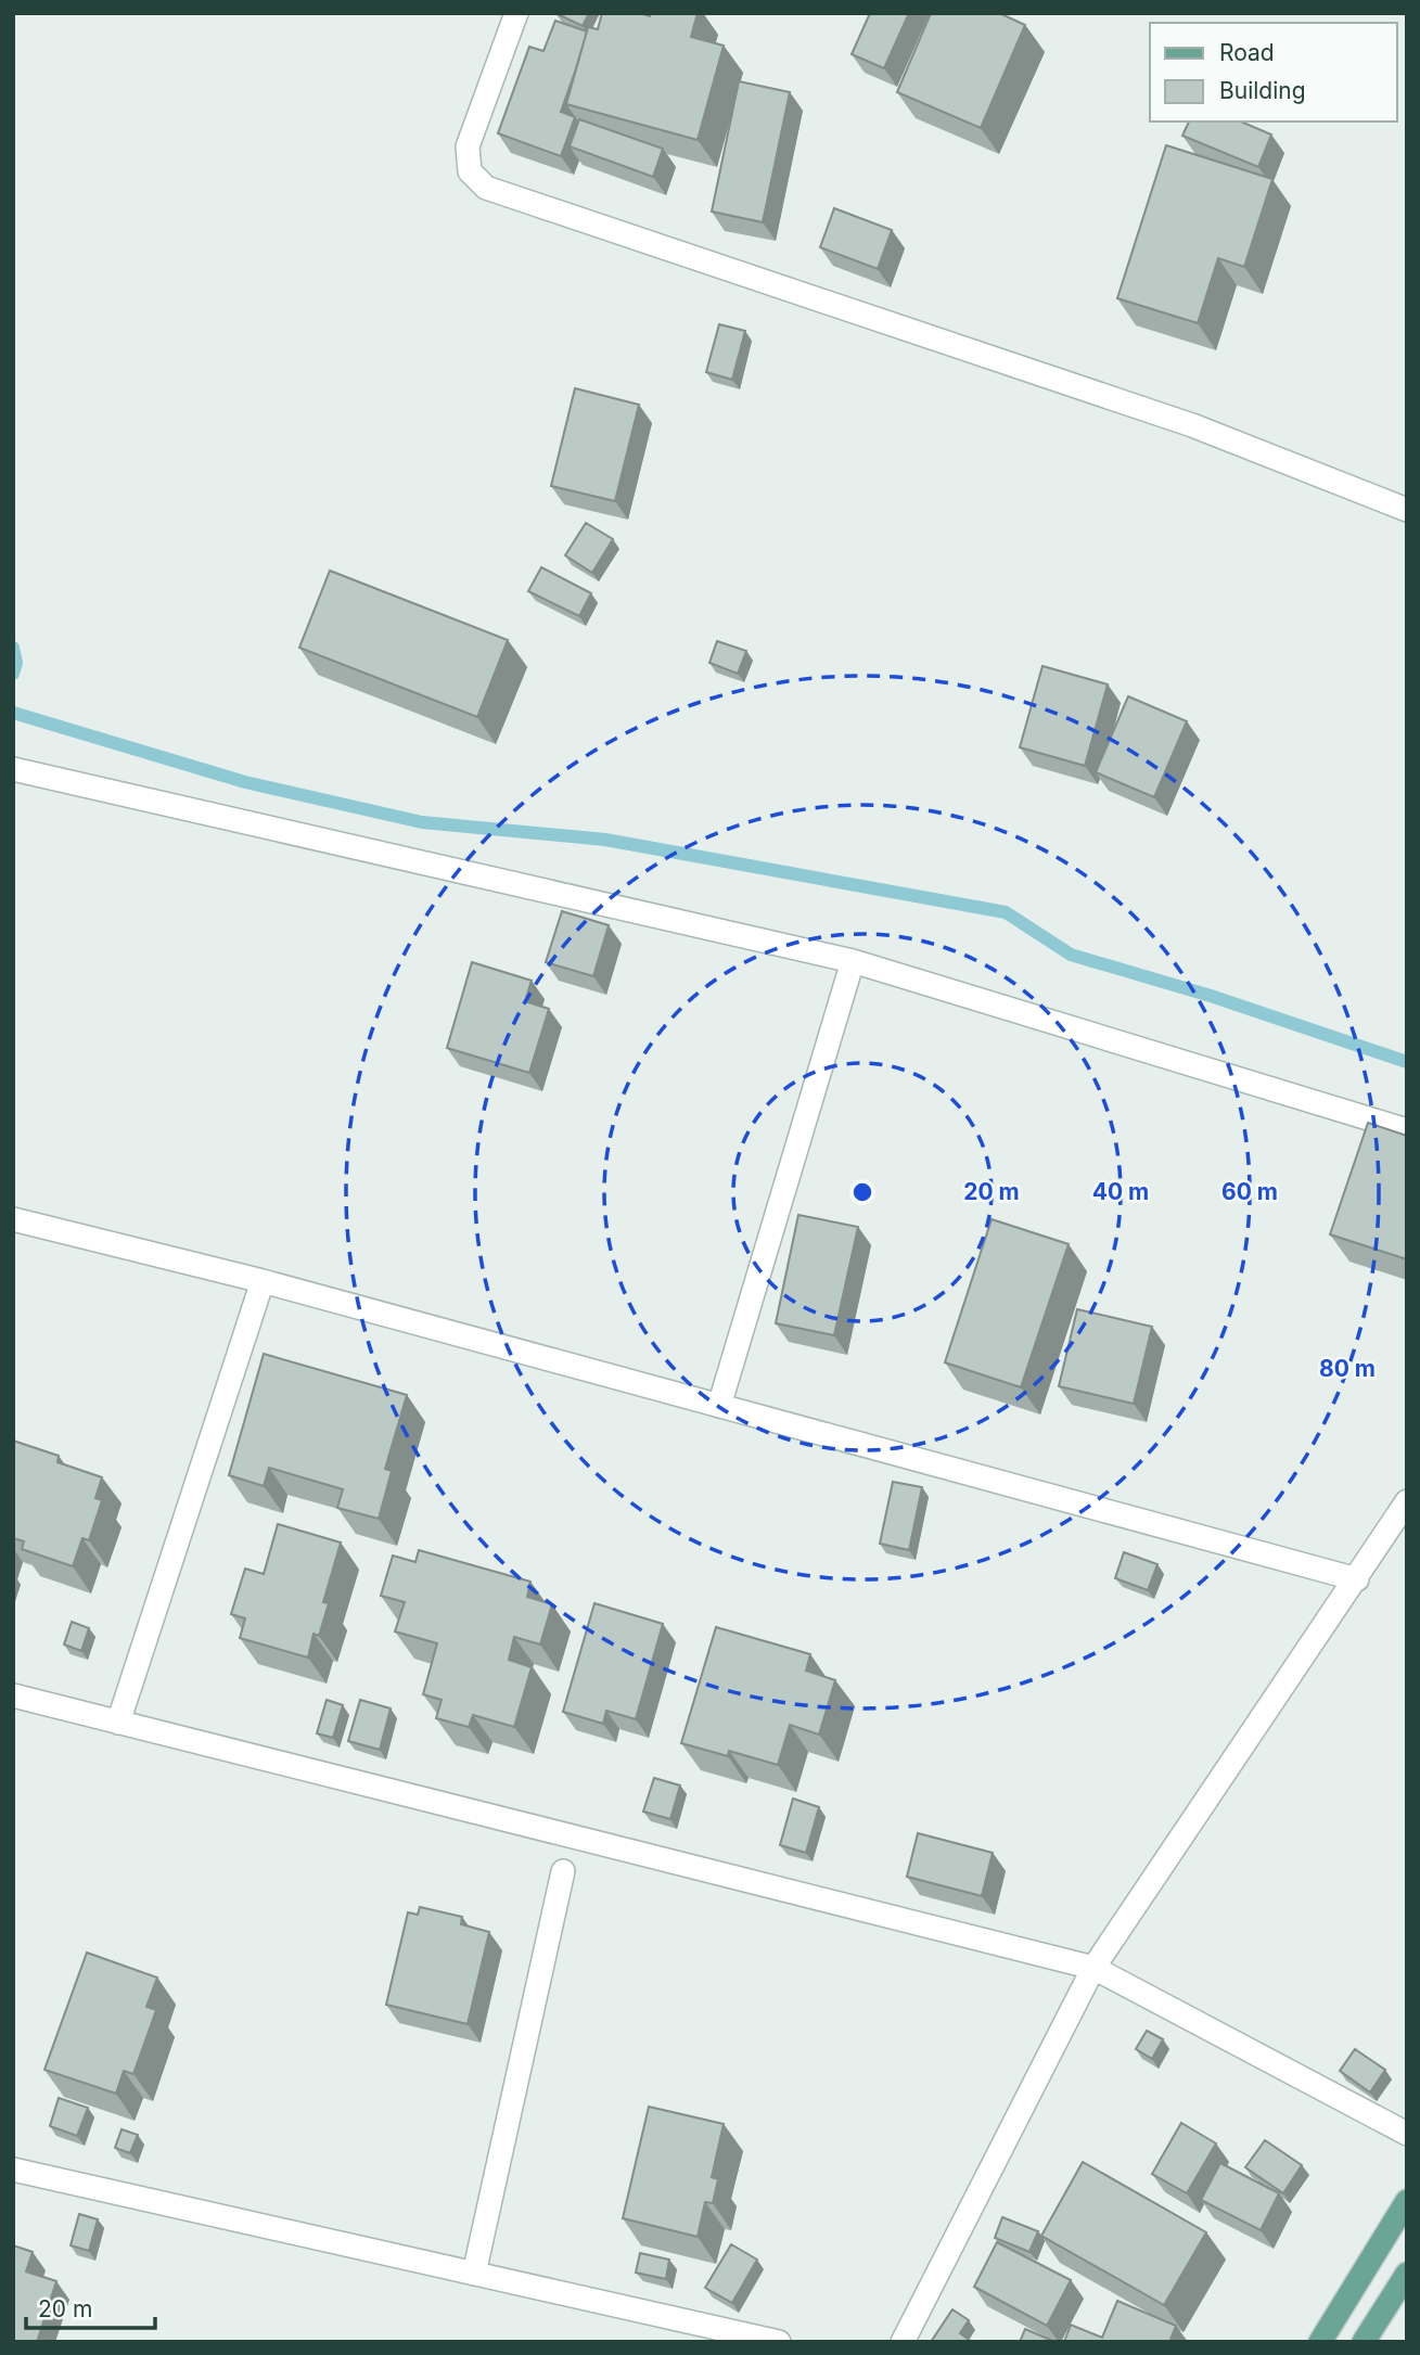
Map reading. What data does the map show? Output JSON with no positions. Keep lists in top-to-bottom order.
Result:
{
  "legend": ["Road", "Building"],
  "scale_bar": "20 m",
  "rings": [
    "20 m",
    "40 m",
    "60 m",
    "80 m"
  ]
}
